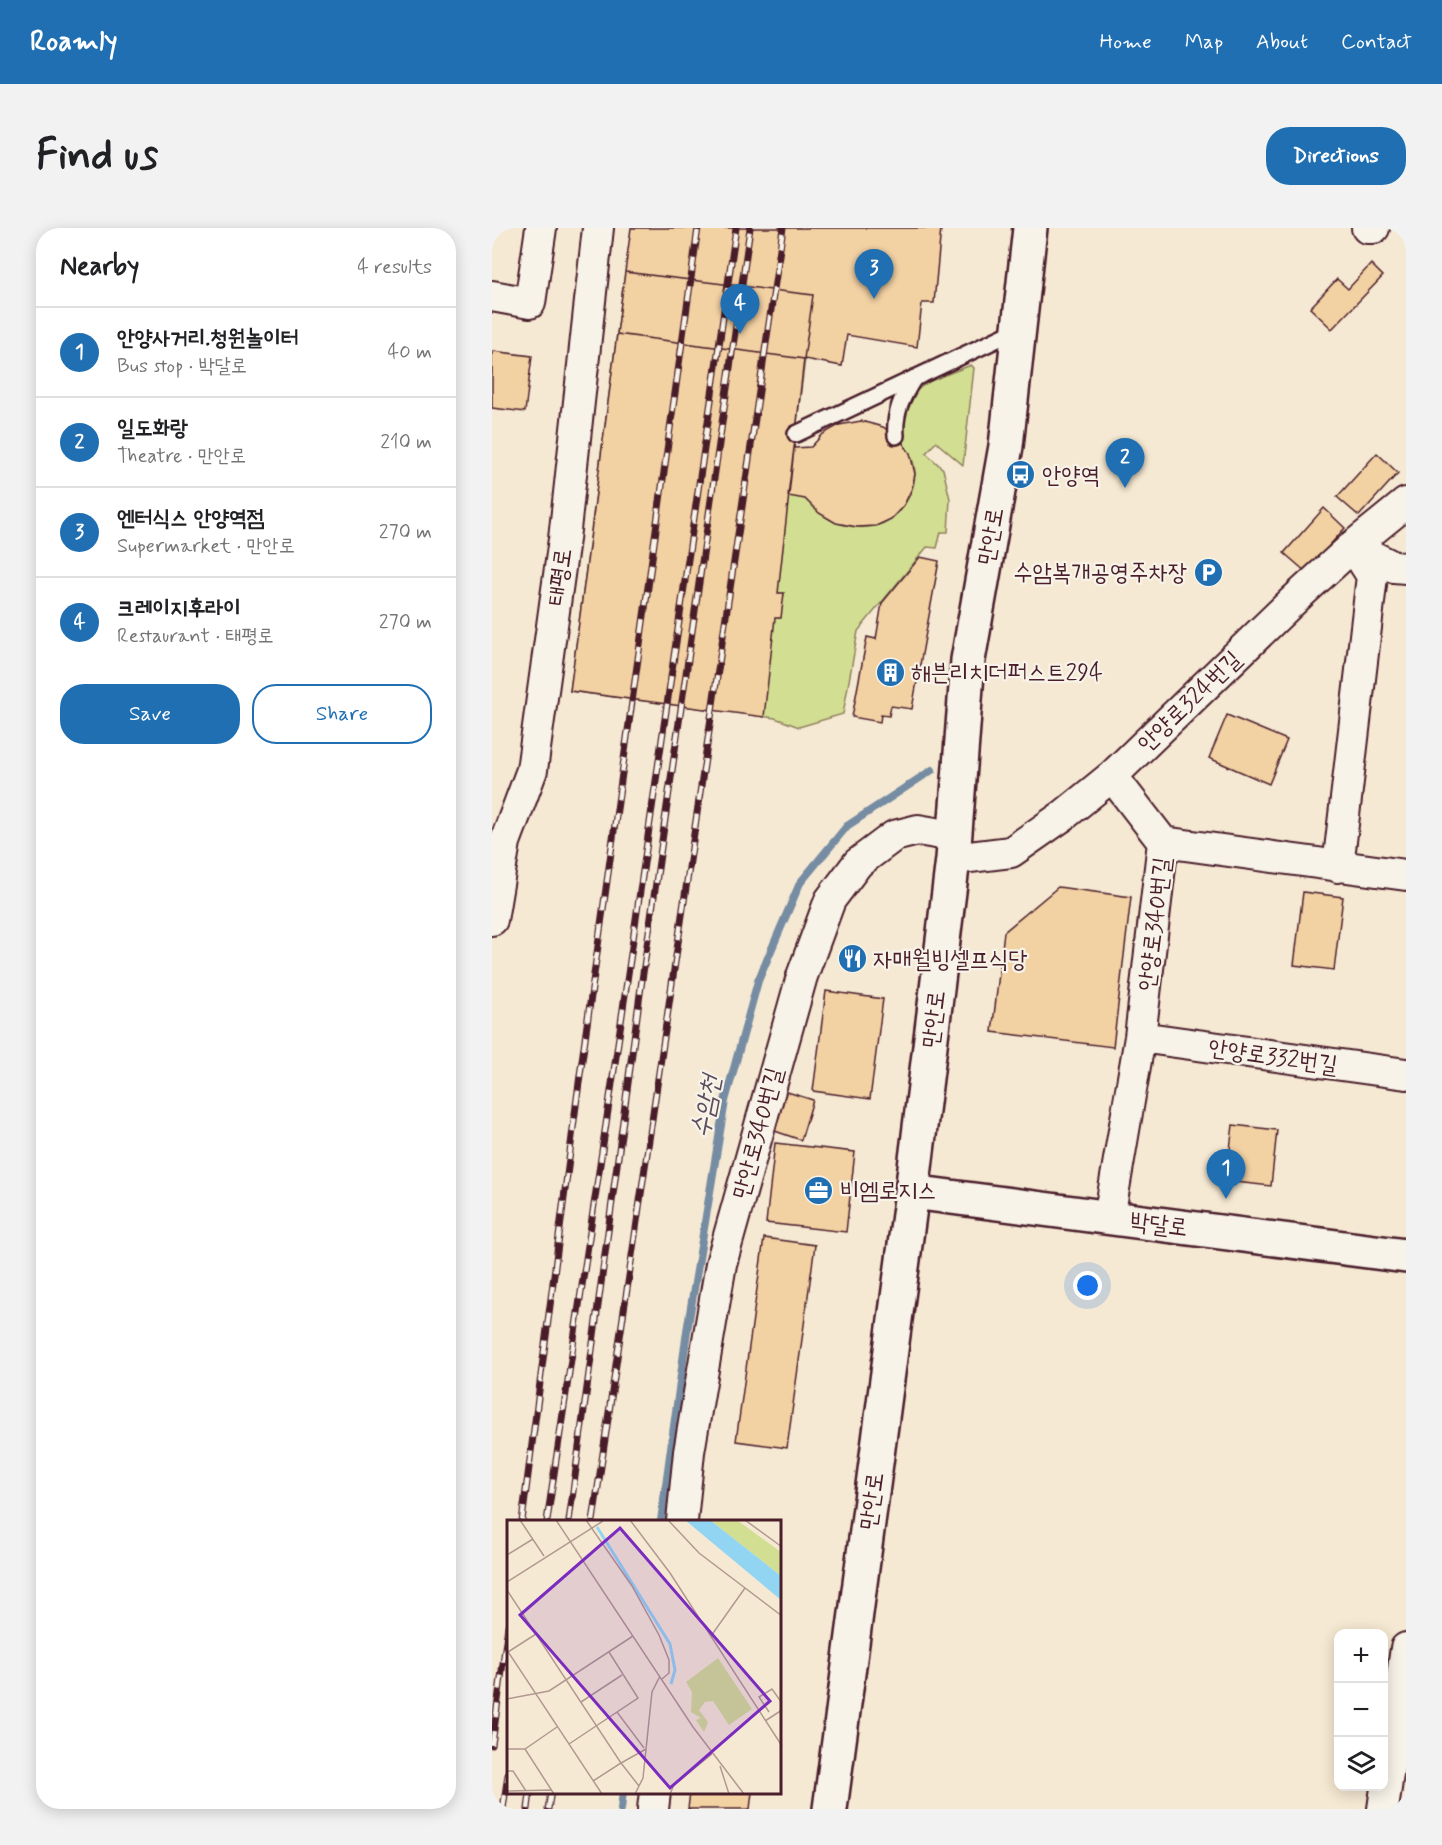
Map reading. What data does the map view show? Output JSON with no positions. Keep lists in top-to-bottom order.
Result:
{
  "streets": {
    "street": [
      "만안로",
      "태평로",
      "안양로324번길",
      "안양로340번길",
      "안양로332번길",
      "만안로340번길",
      "박달로"
    ]
  },
  "crossings": [
    ["만안로", "안양로324번길"],
    ["만안로", "만안로340번길"],
    ["만안로", "박달로"],
    ["안양로324번길", "만안로340번길"],
    ["안양로340번길", "안양로332번길"],
    ["안양로340번길", "박달로"]
  ],
  "water": ["수암천"],
  "places": {
    "bus stop": ["안양역"],
    "parking": ["수암복개공영주차장"],
    "building": ["해븐리치더퍼스트294"],
    "restaurant": ["자매월빙셀프식당"],
    "office": ["비엠로지스"]
  },
  "page": {
    "header": "Roamly",
    "nav": [
      "Home",
      "Map",
      "About",
      "Contact"
    ],
    "buttons": [
      "Directions",
      ["Save", "Share"]
    ],
    "title": "Find us",
    "heading": ["Nearby", "4 results"],
    "pins": [
      "3",
      "4",
      "2",
      "1"
    ],
    "list": [
      {
        "mark": "1",
        "name": "안양사거리.청원놀이터",
        "note": "Bus stop · 박달로",
        "value": "40 m"
      },
      {
        "mark": "2",
        "name": "일도화랑",
        "note": "Theatre · 만안로",
        "value": "210 m"
      },
      {
        "mark": "3",
        "name": "엔터식스 안양역점",
        "note": "Supermarket · 만안로",
        "value": "270 m"
      },
      {
        "mark": "4",
        "name": "크레이지후라이",
        "note": "Restaurant · 태평로",
        "value": "270 m"
      }
    ],
    "map_buttons": ["+", "−"]
  }
}
